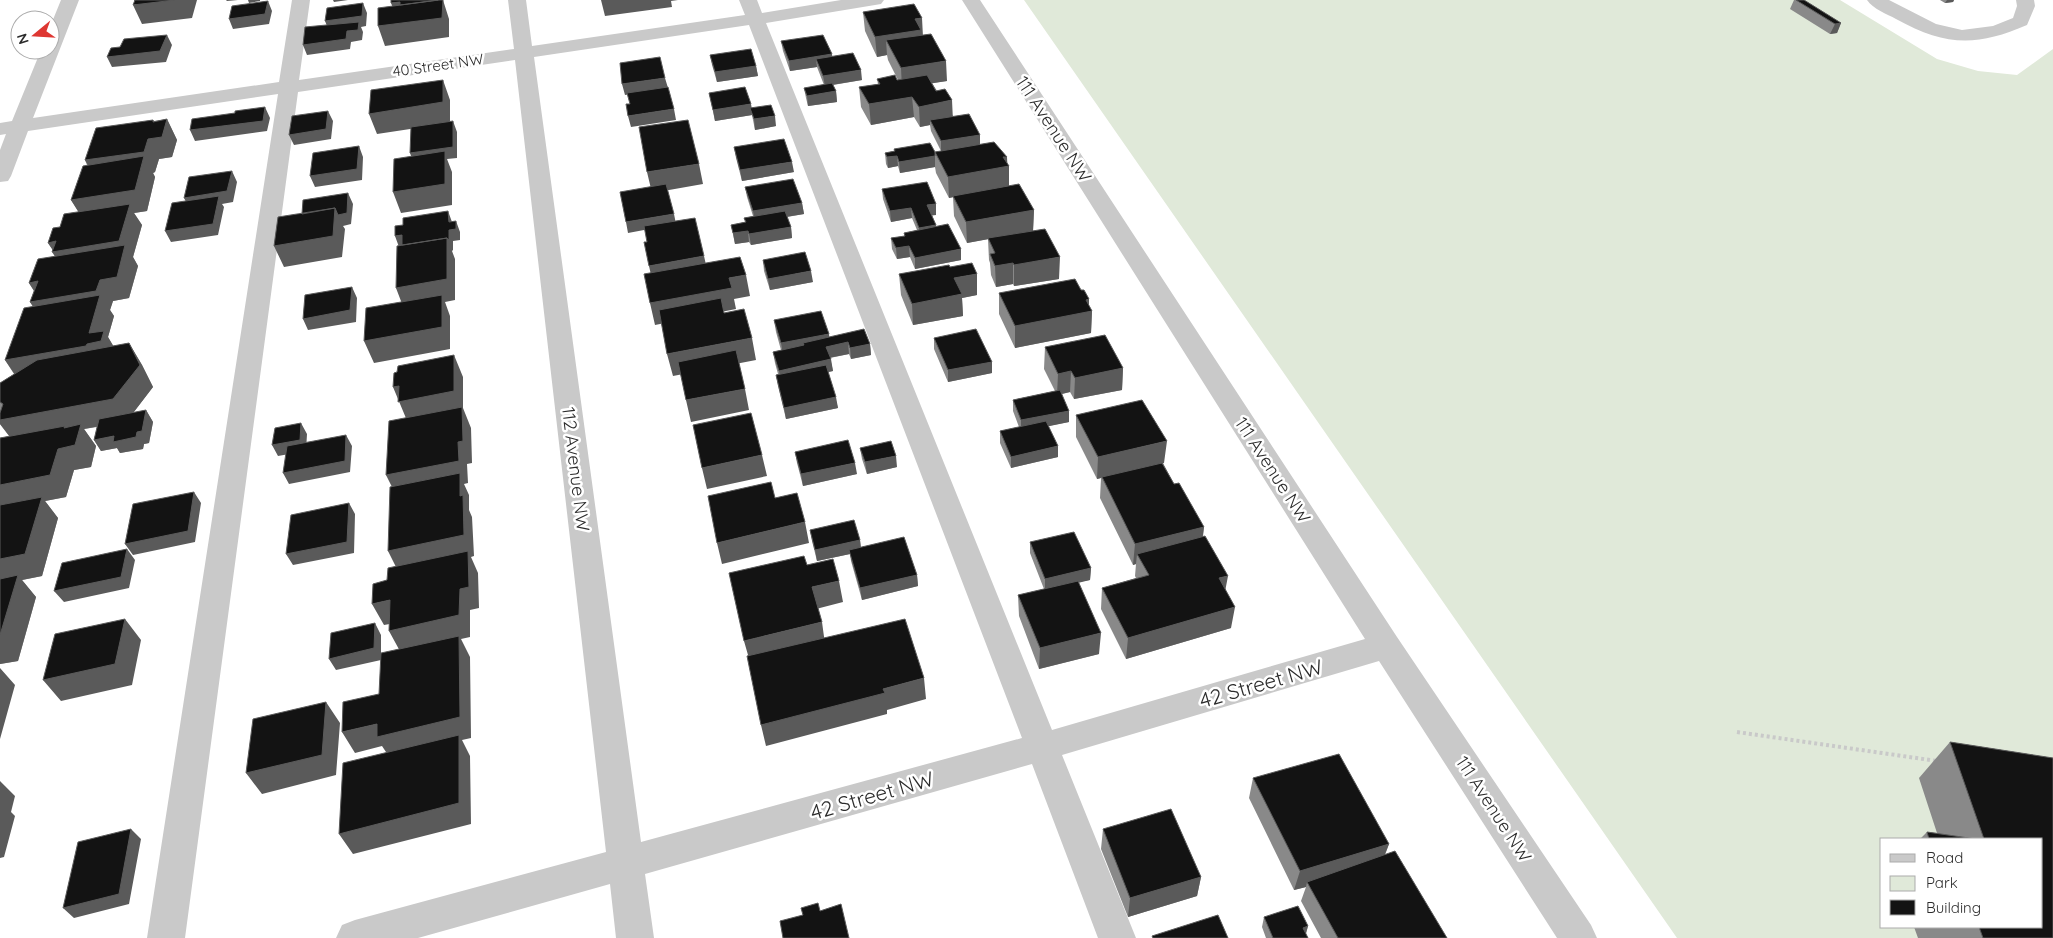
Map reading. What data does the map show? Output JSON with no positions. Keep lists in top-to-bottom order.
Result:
{
  "streets": {
    "street": [
      "40 Street NW",
      "111 Avenue NW",
      "112 Avenue NW",
      "42 Street NW"
    ]
  },
  "crossings": [
    ["40 Street NW", "112 Avenue NW"],
    ["111 Avenue NW", "42 Street NW"],
    ["112 Avenue NW", "42 Street NW"]
  ],
  "legend": ["Road", "Park", "Building"],
  "north": "left"
}
